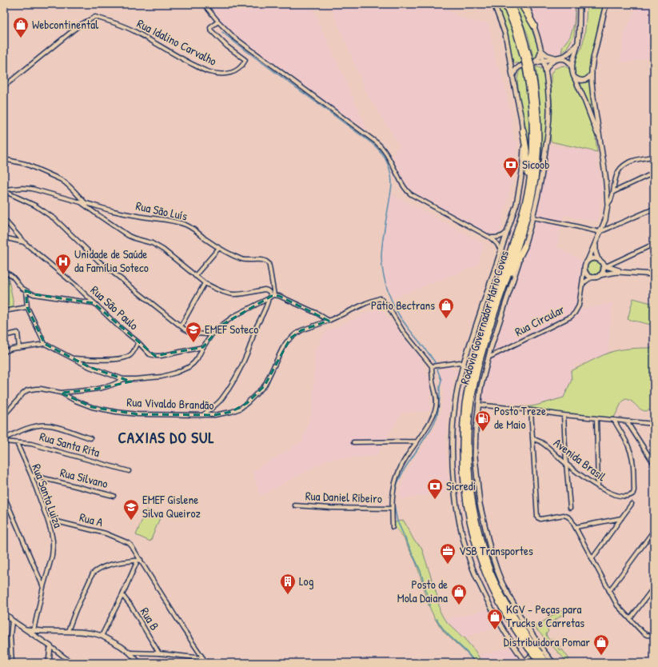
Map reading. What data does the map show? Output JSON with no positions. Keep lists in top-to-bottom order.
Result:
{
  "streets": {
    "highway": ["Rodovia Governador Mário Covas"],
    "street": [
      "Rua Idalino Carvalho",
      "Rua São Luís",
      "Rua São Paulo",
      "Rua Circular",
      "Rua Vivaldo Brandão",
      "Rua Santa Rita",
      "Avenida Brasil",
      "Rua Silvano",
      "Rua Santa Luiza",
      "Rua Daniel Ribeiro",
      "Rua A",
      "Rua B"
    ]
  },
  "crossings": [
    ["Rua Santa Rita", "Rua Santa Luiza"],
    ["Rua Silvano", "Rua Santa Luiza"],
    ["Rua Santa Luiza", "Rua A"]
  ],
  "districts": ["CAXIAS DO SUL"],
  "places": {
    "shop": [
      "Webcontinental",
      "Patio Bectrans",
      "Posto de Mola Daiana",
      "KGV - Peças para Trucks e Carretas",
      "Distribuidora Pomar"
    ],
    "bank": ["Sicoob", "Sicredi"],
    "hospital": ["Unidade de Saúde da Família Soteco"],
    "school or university": ["EMEF Soteco", "EMEF Gislene Silva Queiroz"],
    "fuel station": ["Posto Treze de Maio"],
    "office": ["VSB Transportes"],
    "building": ["Log"]
  }
}
